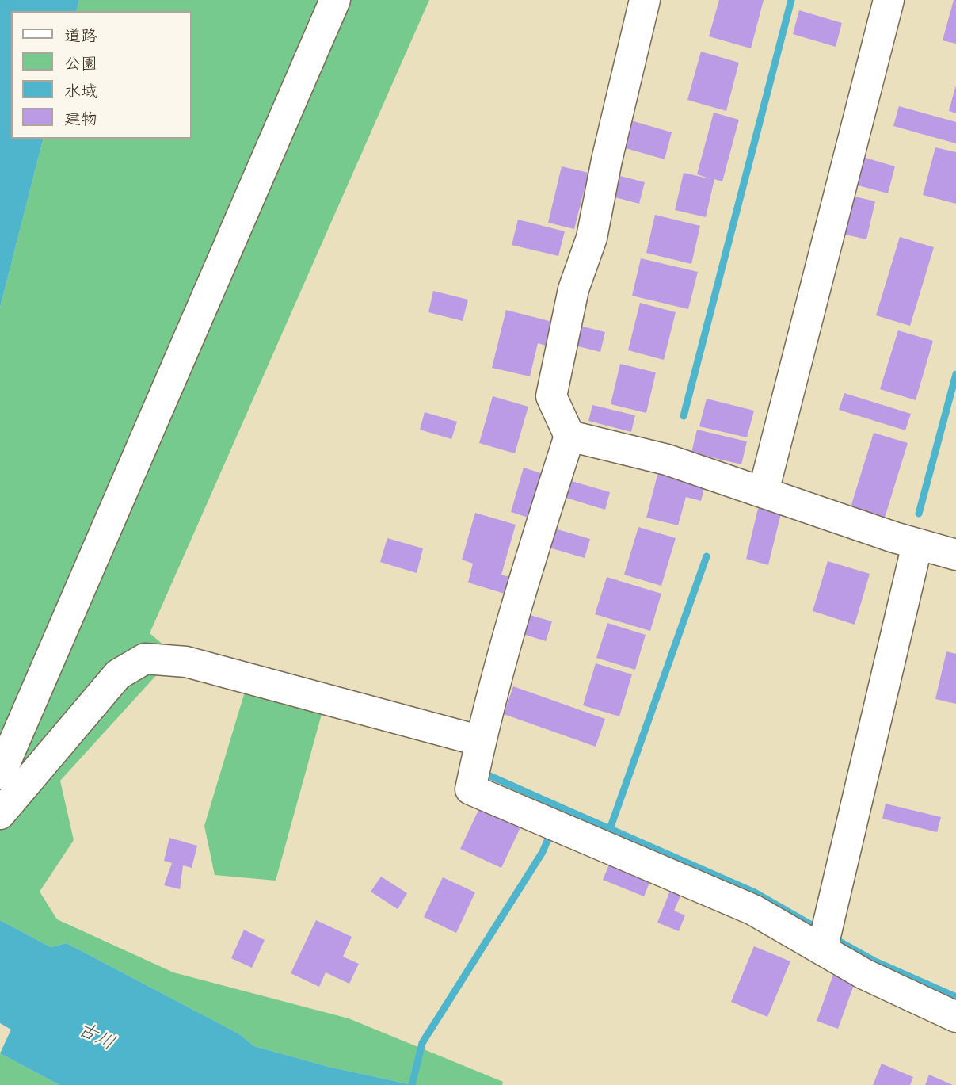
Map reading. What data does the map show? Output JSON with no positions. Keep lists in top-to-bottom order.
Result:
{
  "water": ["古川"],
  "legend": [
    "道路",
    "公園",
    "水域",
    "建物"
  ]
}
